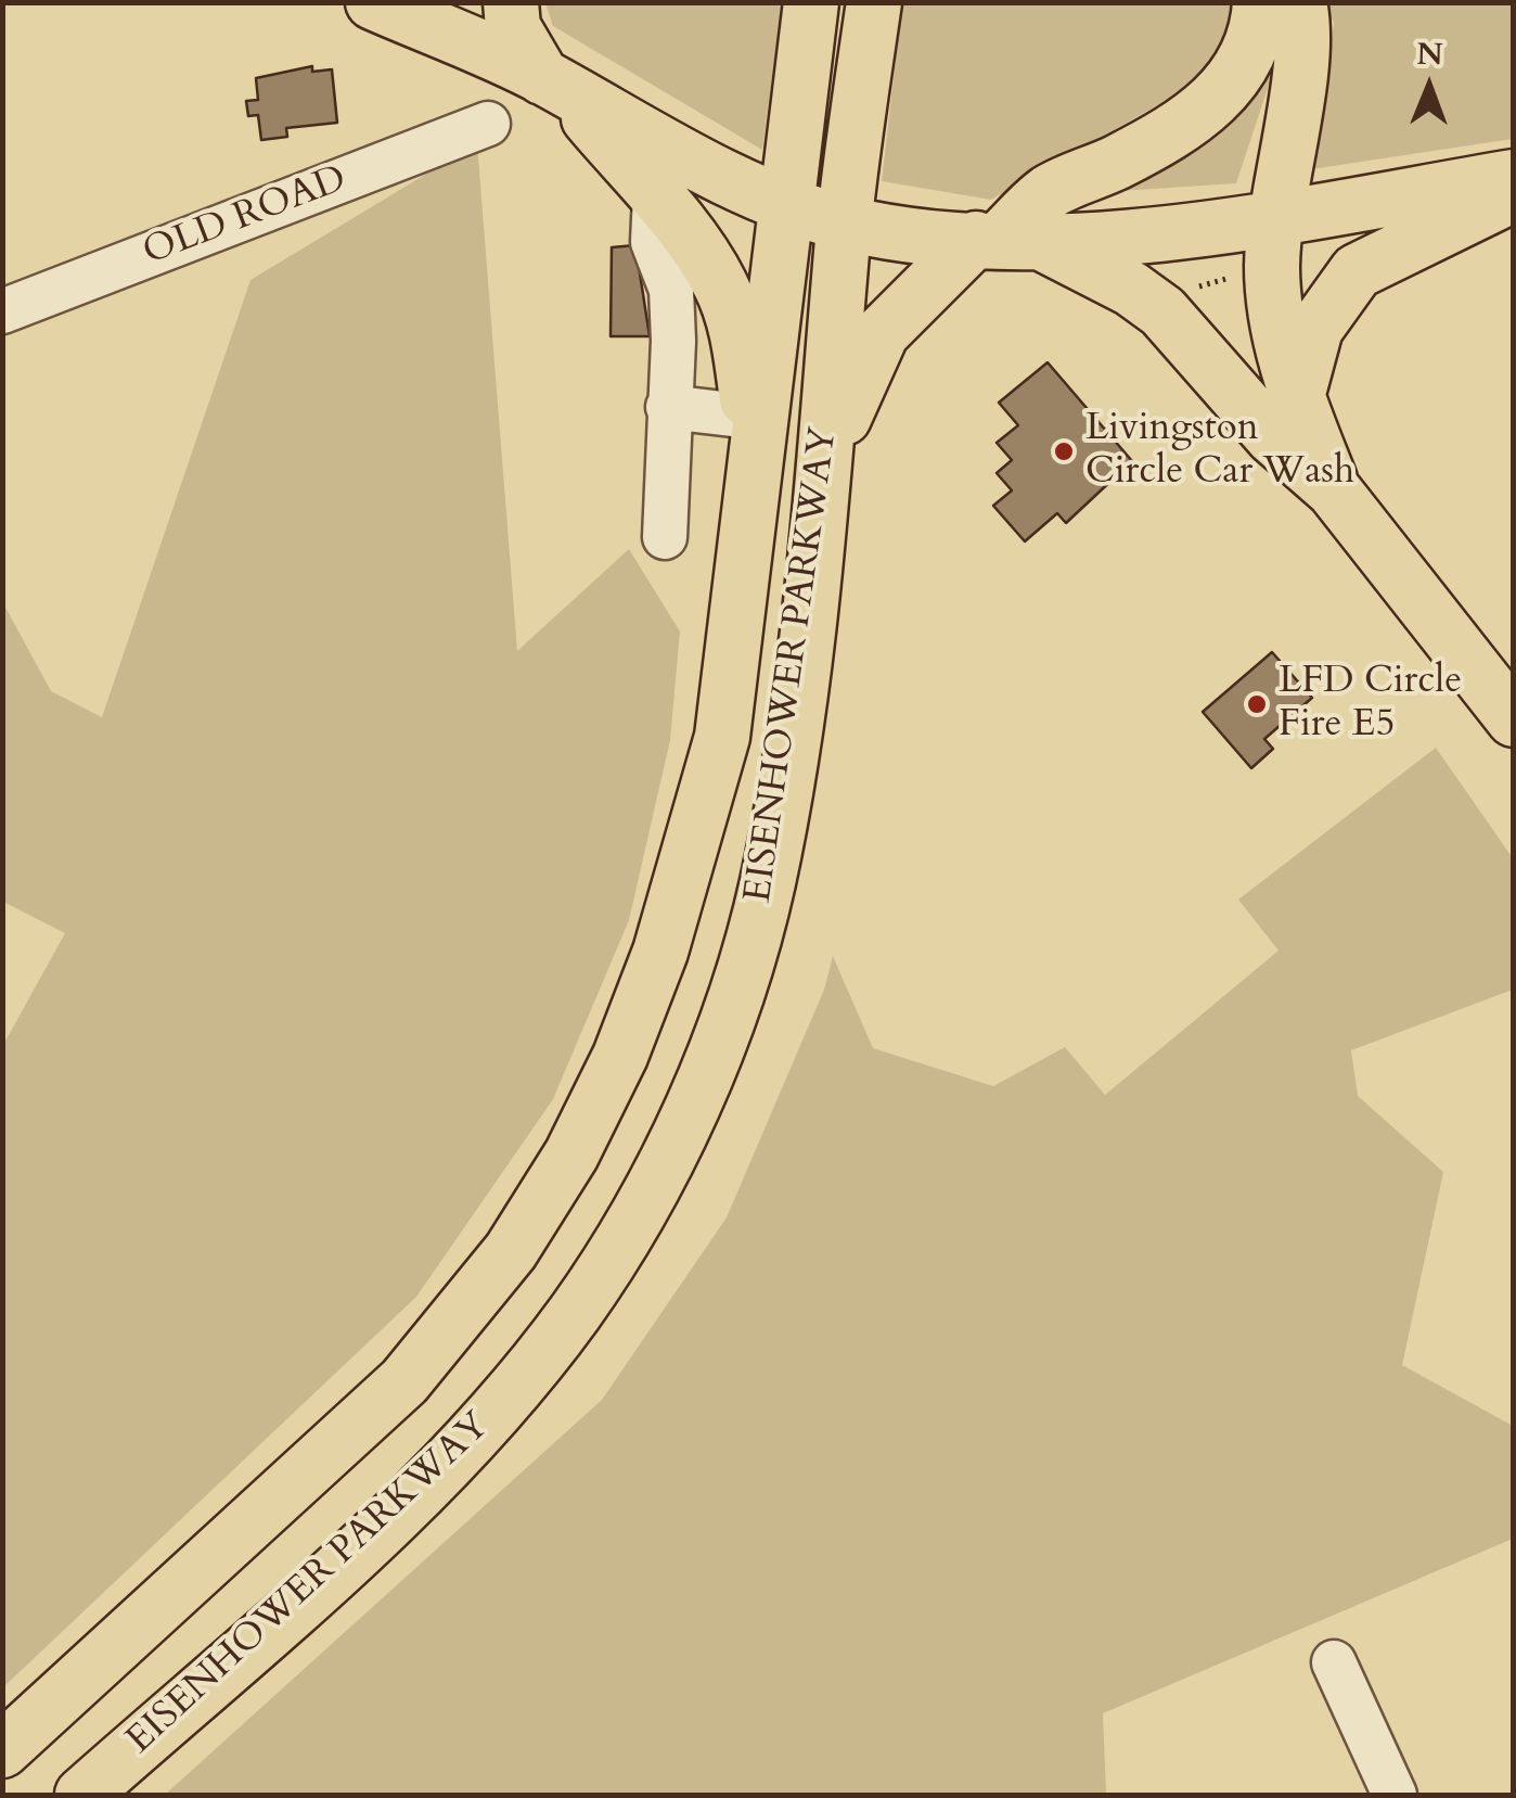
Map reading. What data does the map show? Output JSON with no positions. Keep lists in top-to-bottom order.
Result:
{
  "streets": {
    "main road": ["EISENHOWER PARKWAY"],
    "street": ["OLD ROAD"]
  },
  "places": ["Livingston Circle Car Wash", "LFD Circle Fire E5"],
  "north": "top"
}
